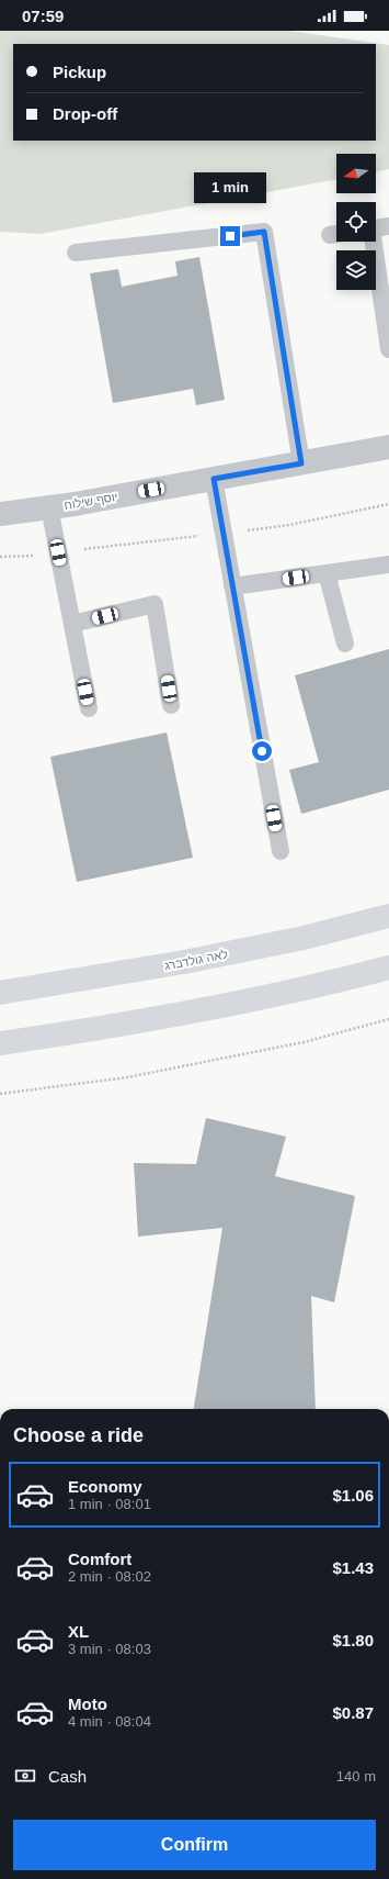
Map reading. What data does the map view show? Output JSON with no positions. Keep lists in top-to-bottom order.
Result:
{
  "streets": {
    "street": ["יוסף שילוח", "לאה גולדברג"]
  },
  "north": "left",
  "page": {
    "status": "07:59",
    "banner": ["Pickup", "Drop-off"],
    "bubble": "1 min",
    "heading": "Choose a ride",
    "list": [
      {
        "name": "Economy",
        "note": "1 min · 08:01",
        "value": "$1.06"
      },
      {
        "name": "Comfort",
        "note": "2 min · 08:02",
        "value": "$1.43"
      },
      {
        "name": "XL",
        "note": "3 min · 08:03",
        "value": "$1.80"
      },
      {
        "name": "Moto",
        "note": "4 min · 08:04",
        "value": "$0.87"
      }
    ],
    "pay": ["Cash", "140 m"],
    "buttons": "Confirm"
  }
}
